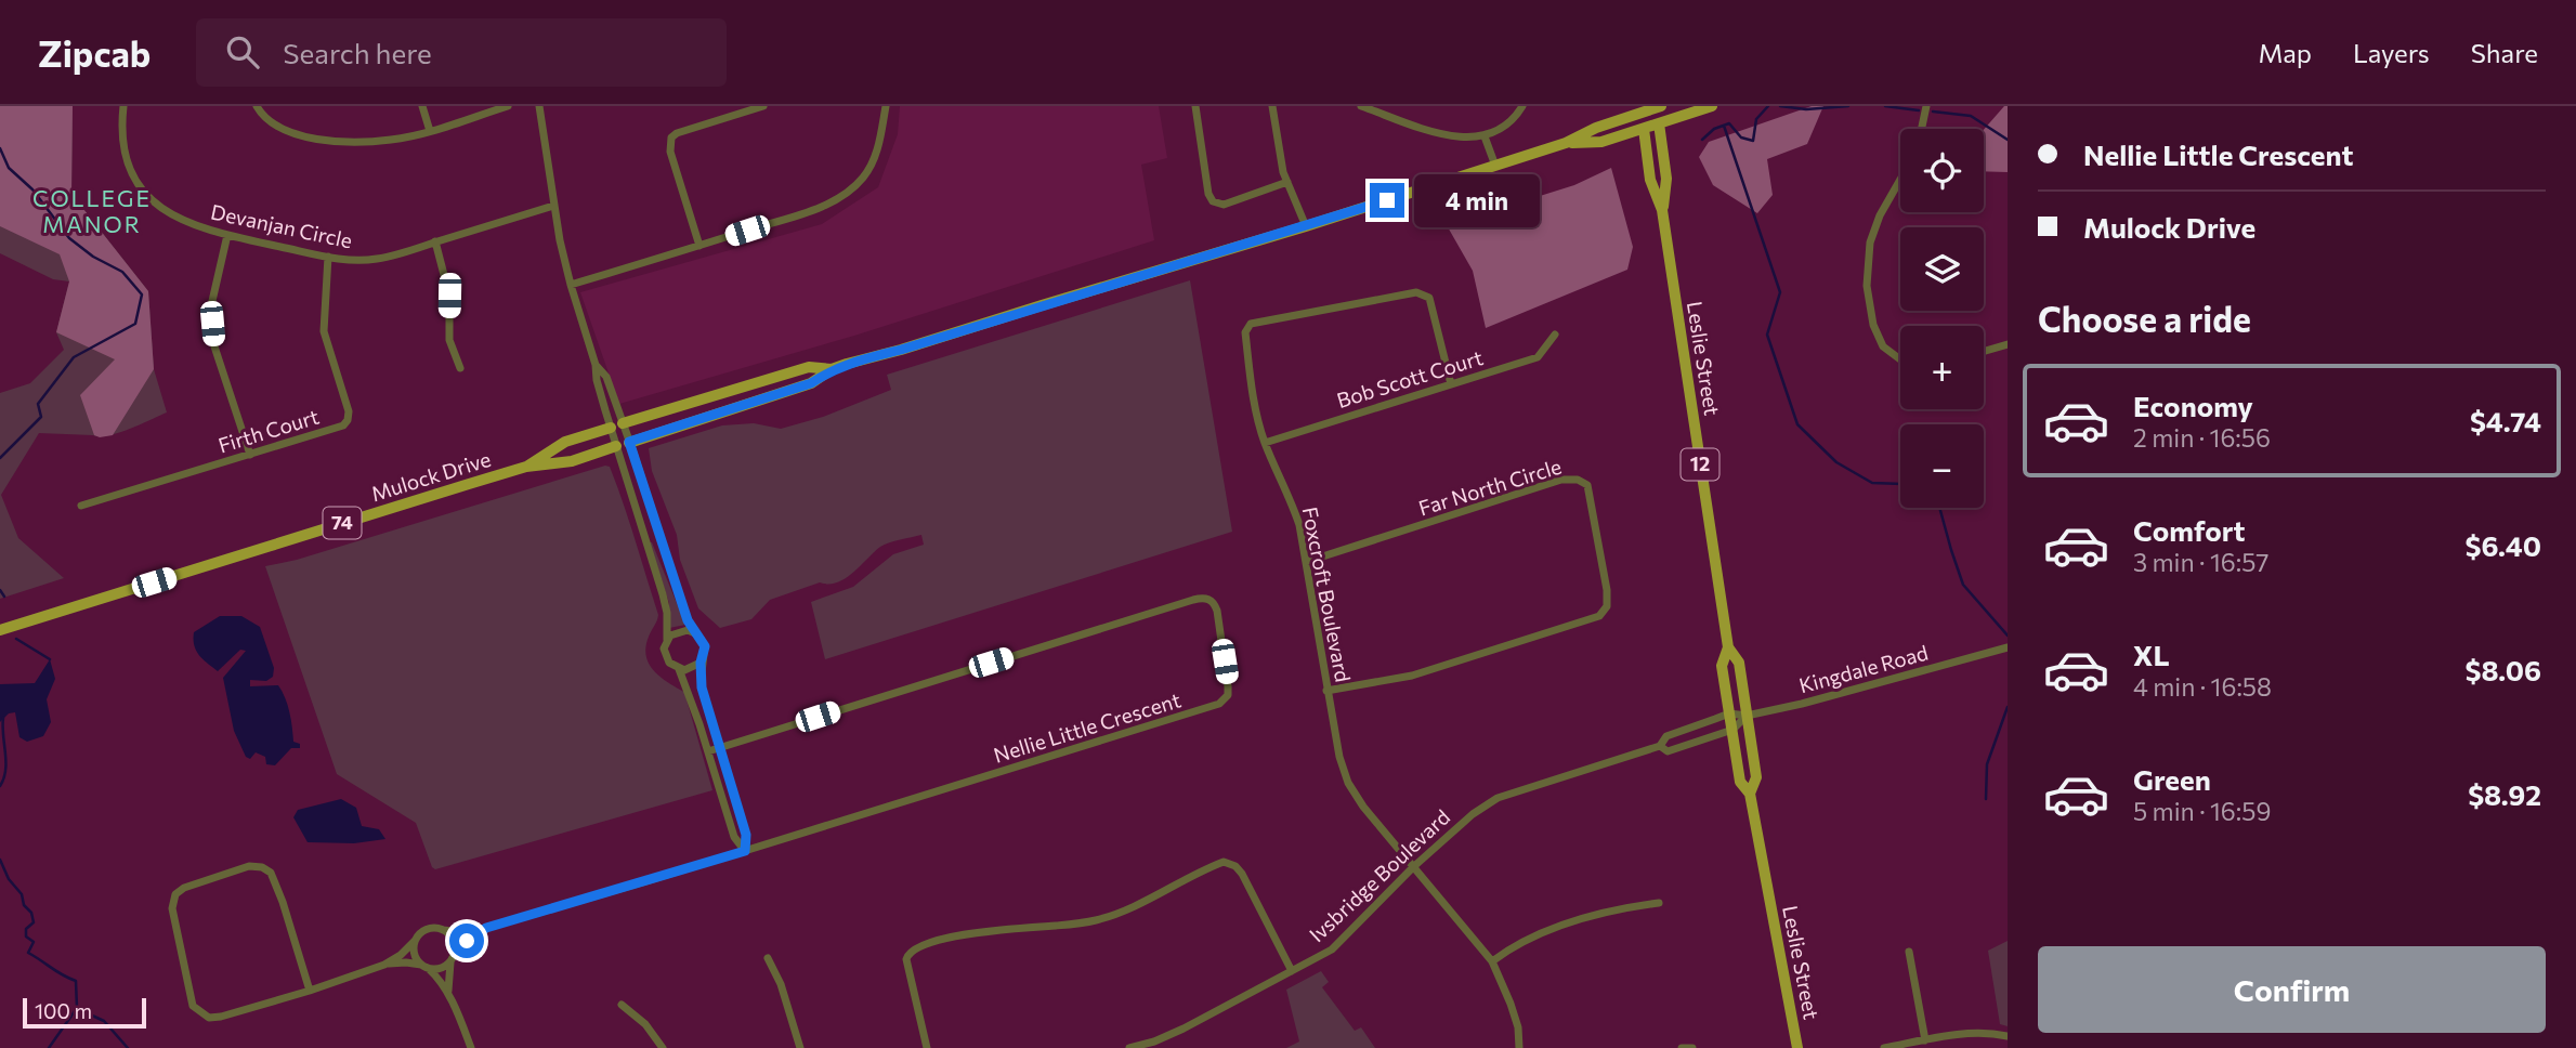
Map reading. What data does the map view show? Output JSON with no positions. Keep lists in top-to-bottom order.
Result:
{
  "streets": {
    "main road": [
      "Leslie Street",
      "12",
      "Mulock Drive",
      "74"
    ],
    "street": [
      "Devanjan Circle",
      "Bob Scott Court",
      "Firth Court",
      "Far North Circle",
      "Foxcroft Boulevard",
      "Kingdale Road",
      "Nellie Little Crescent",
      "Ivsbridge Boulevard"
    ]
  },
  "crossings": [
    ["Devanjan Circle", "Firth Court"],
    ["Leslie Street", "Mulock Drive"],
    ["Leslie Street", "Kingdale Road"],
    ["Leslie Street", "Ivsbridge Boulevard"],
    ["Bob Scott Court", "Foxcroft Boulevard"],
    ["Far North Circle", "Foxcroft Boulevard"],
    ["Foxcroft Boulevard", "Ivsbridge Boulevard"],
    ["Kingdale Road", "Ivsbridge Boulevard"]
  ],
  "districts": ["COLLEGE MANOR"],
  "scale_bar": "100 m",
  "page": {
    "header": "Zipcab",
    "search": "Search here",
    "nav": ["Map", "Layers", "Share"],
    "banner": ["Nellie Little Crescent", "Mulock Drive"],
    "map_buttons": ["+", "−"],
    "bubble": "4 min",
    "heading": "Choose a ride",
    "list": [
      {
        "name": "Economy",
        "note": "2 min · 16:56",
        "value": "$4.74"
      },
      {
        "name": "Comfort",
        "note": "3 min · 16:57",
        "value": "$6.40"
      },
      {
        "name": "XL",
        "note": "4 min · 16:58",
        "value": "$8.06"
      },
      {
        "name": "Green",
        "note": "5 min · 16:59",
        "value": "$8.92"
      }
    ],
    "buttons": "Confirm",
    "scale": "100 m"
  }
}
